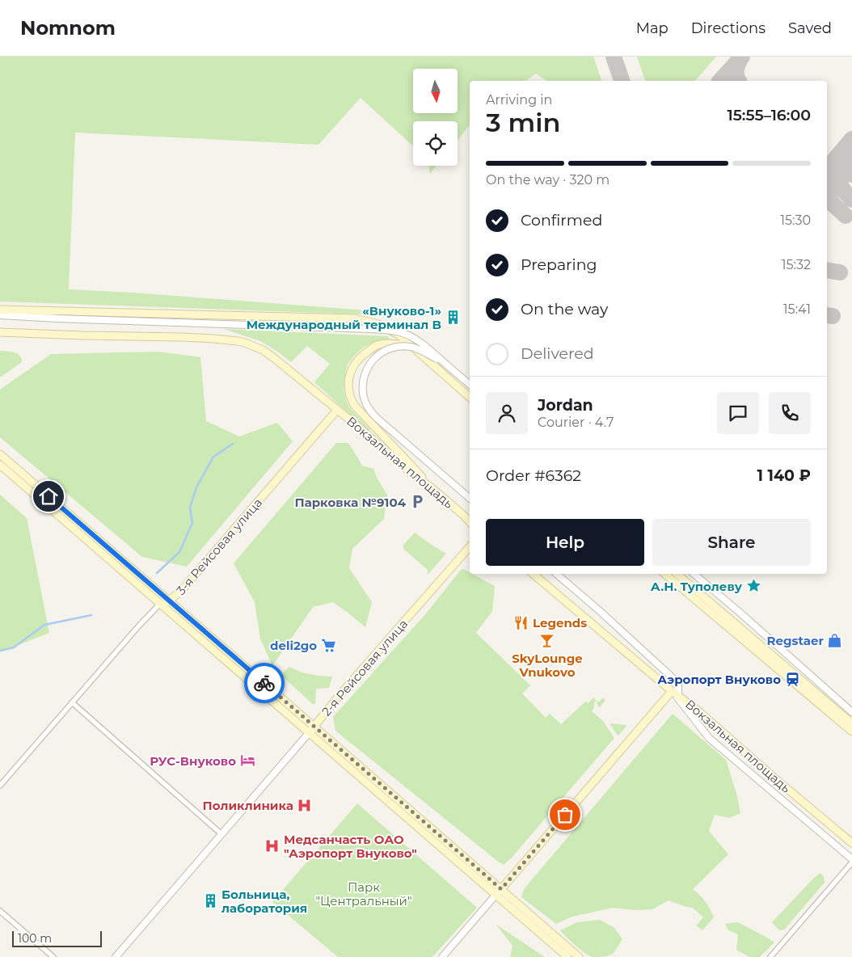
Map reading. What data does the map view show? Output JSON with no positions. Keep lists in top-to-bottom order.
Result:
{
  "streets": {
    "main road": ["Вокзальная площадь", "3-я Рейсовая улица", "2-я Рейсовая улица"]
  },
  "crossings": [
    ["Вокзальная площадь", "3-я Рейсовая улица"]
  ],
  "parks": ["Парк \"Центральный\""],
  "places": {
    "building": ["«Внуково-1» Международный терминал B", "Больница, лаборатория"],
    "parking": ["Парковка №9104"],
    "place": ["А.Н. Туполеву"],
    "restaurant": ["Legends"],
    "shop": ["Regstaer"],
    "bar": ["SkyLounge Vnukovo"],
    "supermarket": ["deli2go"],
    "station": ["Аэропорт Внуково"],
    "hotel": ["РУС-Внуково"],
    "hospital": ["Поликлиника", "Медсанчасть ОАО \"Аэропорт Внуково\""]
  },
  "scale_bar": "100 m",
  "north": "bottom",
  "page": {
    "header": "Nomnom",
    "nav": ["Map", "Directions", "Saved"],
    "heading": ["3 min", "Arriving in", "15:55–16:00"],
    "panel": [
      "Jordan",
      "Courier · 4.7",
      "Order #6362",
      "1 140 ₽"
    ],
    "bar": "On the way · 320 m",
    "list": [
      ["Confirmed", "15:30"],
      ["Preparing", "15:32"],
      ["On the way", "15:41"],
      "Delivered"
    ],
    "buttons": ["Help", "Share"],
    "scale": "100 m"
  }
}
